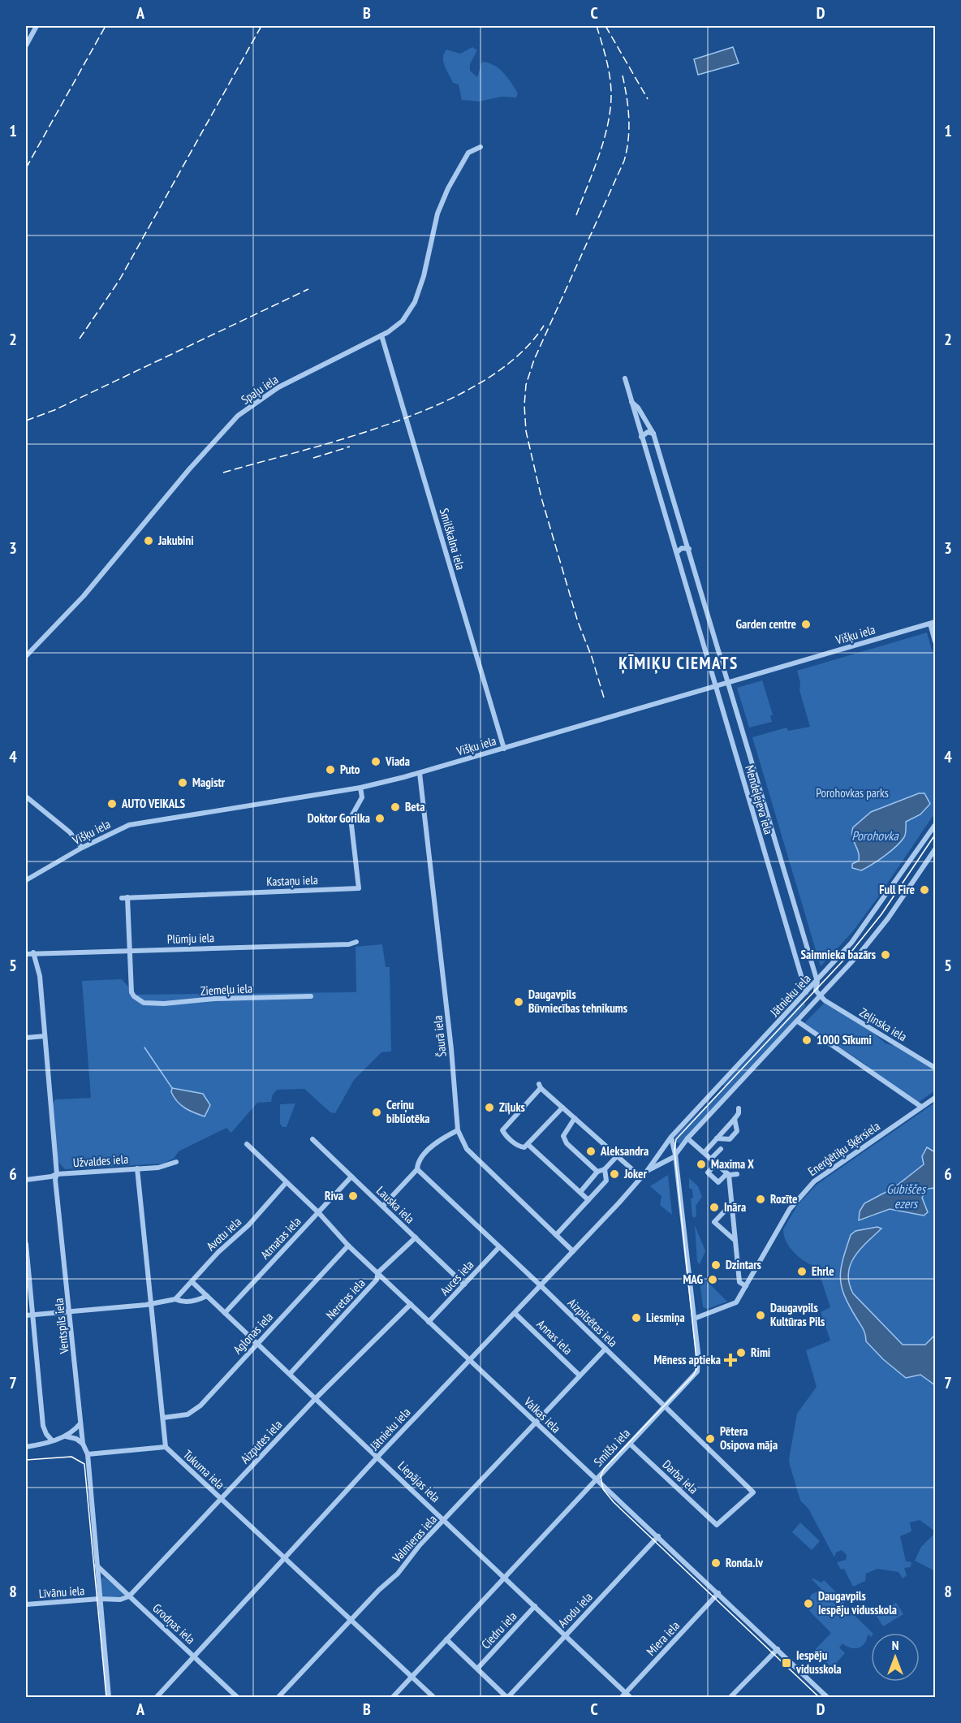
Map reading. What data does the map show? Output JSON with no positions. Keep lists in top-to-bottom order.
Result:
{
  "streets": {
    "street": [
      "Spaļu iela",
      "Smilškalna iela",
      "Višķu iela",
      "Mendeļejeva iela",
      "Kastaņu iela",
      "Plūmju iela",
      "Ziemeļu iela",
      "Jātnieku iela",
      "Zeļinska iela",
      "Šaurā iela",
      "Enerģētiķu šķērsiela",
      "Užvaldes iela",
      "Lauska iela",
      "Avotu iela",
      "Atmatas iela",
      "Auces iela",
      "Neretas iela",
      "Aizpilsētas iela",
      "Ventspils iela",
      "Aglonas iela",
      "Annas iela",
      "Valkas iela",
      "Aizputes iela",
      "Smilšu iela",
      "Tukuma iela",
      "Darba iela",
      "Liepājas iela",
      "Valmieras iela",
      "Līvānu iela",
      "Arodu iela",
      "Grodņas iela",
      "Ciedru iela",
      "Miera iela"
    ]
  },
  "crossings": [
    ["Spaļu iela", "Smilškalna iela"],
    ["Smilškalna iela", "Višķu iela"],
    ["Višķu iela", "Mendeļejeva iela"],
    ["Višķu iela", "Kastaņu iela"],
    ["Višķu iela", "Šaurā iela"],
    ["Mendeļejeva iela", "Jātnieku iela"],
    ["Kastaņu iela", "Plūmju iela"],
    ["Kastaņu iela", "Ziemeļu iela"],
    ["Plūmju iela", "Ziemeļu iela"],
    ["Plūmju iela", "Ventspils iela"],
    ["Jātnieku iela", "Zeļinska iela"],
    ["Jātnieku iela", "Šaurā iela"],
    ["Jātnieku iela", "Aizpilsētas iela"],
    ["Jātnieku iela", "Annas iela"],
    ["Jātnieku iela", "Valkas iela"],
    ["Jātnieku iela", "Smilšu iela"],
    ["Jātnieku iela", "Tukuma iela"],
    ["Jātnieku iela", "Liepājas iela"],
    ["Jātnieku iela", "Grodņas iela"],
    ["Enerģētiķu šķērsiela", "Smilšu iela"],
    ["Užvaldes iela", "Ventspils iela"],
    ["Užvaldes iela", "Tukuma iela"],
    ["Lauska iela", "Atmatas iela"],
    ["Lauska iela", "Auces iela"],
    ["Lauska iela", "Neretas iela"],
    ["Avotu iela", "Valkas iela"],
    ["Avotu iela", "Liepājas iela"],
    ["Atmatas iela", "Valkas iela"],
    ["Atmatas iela", "Liepājas iela"],
    ["Auces iela", "Aizpilsētas iela"],
    ["Auces iela", "Valkas iela"],
    ["Neretas iela", "Valkas iela"],
    ["Neretas iela", "Liepājas iela"],
    ["Aizpilsētas iela", "Smilšu iela"],
    ["Aizpilsētas iela", "Darba iela"],
    ["Aizpilsētas iela", "Valmieras iela"],
    ["Ventspils iela", "Līvānu iela"],
    ["Ventspils iela", "Grodņas iela"],
    ["Aglonas iela", "Valkas iela"],
    ["Aglonas iela", "Tukuma iela"],
    ["Aglonas iela", "Liepājas iela"],
    ["Annas iela", "Valmieras iela"],
    ["Valkas iela", "Aizputes iela"],
    ["Valkas iela", "Smilšu iela"],
    ["Valkas iela", "Valmieras iela"],
    ["Valkas iela", "Arodu iela"],
    ["Valkas iela", "Miera iela"],
    ["Aizputes iela", "Tukuma iela"],
    ["Aizputes iela", "Liepājas iela"],
    ["Aizputes iela", "Līvānu iela"],
    ["Aizputes iela", "Grodņas iela"],
    ["Smilšu iela", "Tukuma iela"],
    ["Smilšu iela", "Darba iela"],
    ["Smilšu iela", "Liepājas iela"],
    ["Tukuma iela", "Valmieras iela"],
    ["Liepājas iela", "Valmieras iela"],
    ["Liepājas iela", "Arodu iela"],
    ["Liepājas iela", "Ciedru iela"],
    ["Liepājas iela", "Miera iela"],
    ["Līvānu iela", "Grodņas iela"]
  ],
  "districts": ["ĶĪMIĶU CIEMATS"],
  "water": ["Porohovka", "Gubiščes ezers"],
  "parks": ["Porohovkas parks"],
  "places": {
    "other": [
      "Jakubini",
      "Garden centre",
      "Viada",
      "Puto",
      "Magistr",
      "AUTO VEIKALS",
      "Beta",
      "Doktor Gorilka",
      "Full Fire",
      "Saimnieka bazārs",
      "Daugavpils Būvniecības tehnikums",
      "1000 Sīkumi",
      "Zīļuks",
      "Ceriņu bibliotēka",
      "Aleksandra",
      "Maxima X",
      "Joker",
      "Riva",
      "Rozīte",
      "Ināra",
      "Dzintars",
      "Ehrle",
      "MAG",
      "Daugavpils Kultūras Pils",
      "Liesmiņa",
      "Rimi",
      "Pētera Osipova māja",
      "Ronda.lv",
      "Daugavpils Iespēju vidusskola"
    ],
    "health": ["Mēness aptieka"],
    "transit": ["Iespēju vidusskola"]
  },
  "north": "top",
  "grid": {
    "columns": [
      "A",
      "B",
      "C",
      "D"
    ],
    "rows": [
      "1",
      "2",
      "3",
      "4",
      "5",
      "6",
      "7",
      "8"
    ]
  }
}
